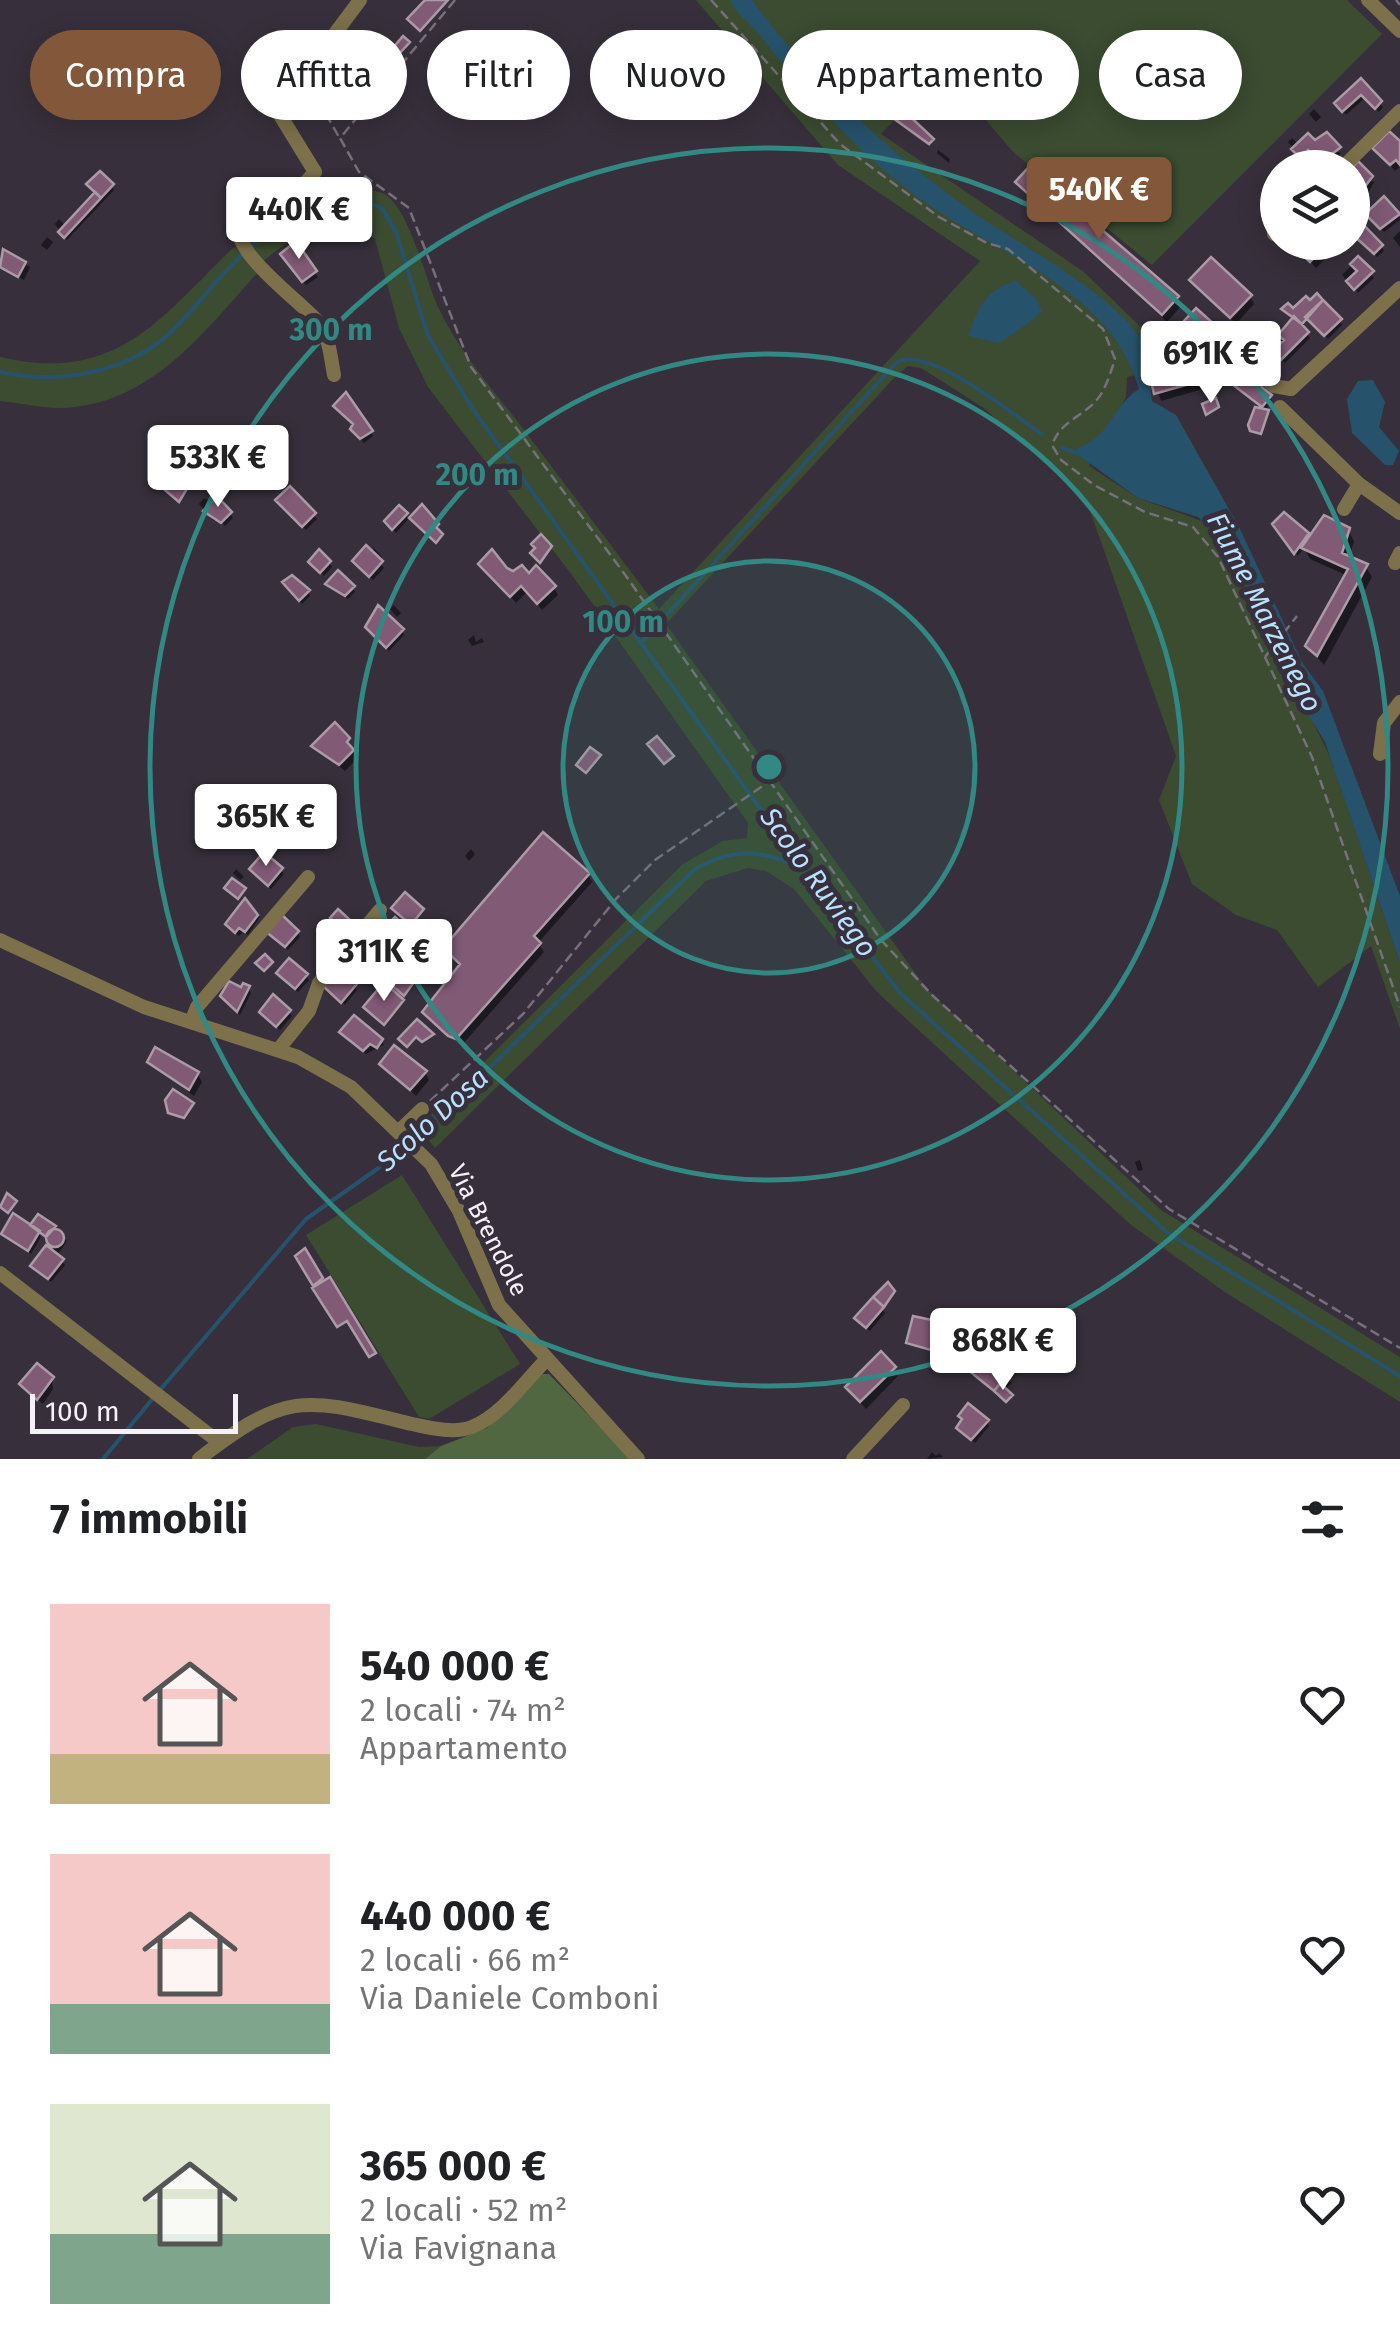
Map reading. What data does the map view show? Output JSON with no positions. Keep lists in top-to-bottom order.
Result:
{
  "streets": {
    "street": ["Via Brendole"]
  },
  "water": ["Fiume Marzenego", "Scolo Ruviego", "Scolo Dosa"],
  "scale_bar": "100 m",
  "page": {
    "chip": [
      "Compra",
      "Affitta",
      "Filtri",
      "Nuovo",
      "Appartamento",
      "Casa"
    ],
    "price": [
      "540K €",
      "440K €",
      "691K €",
      "533K €",
      "365K €",
      "311K €",
      "868K €"
    ],
    "scale": "100 m",
    "heading": "7 immobili",
    "list": [
      {
        "name": "540 000 €",
        "note": "2 locali · 74 m² · Appartamento"
      },
      {
        "name": "440 000 €",
        "note": "2 locali · 66 m² · Via Daniele Comboni"
      },
      {
        "name": "365 000 €",
        "note": "2 locali · 52 m² · Via Favignana"
      }
    ]
  },
  "rings": ["300 m", "200 m", "100 m"]
}
